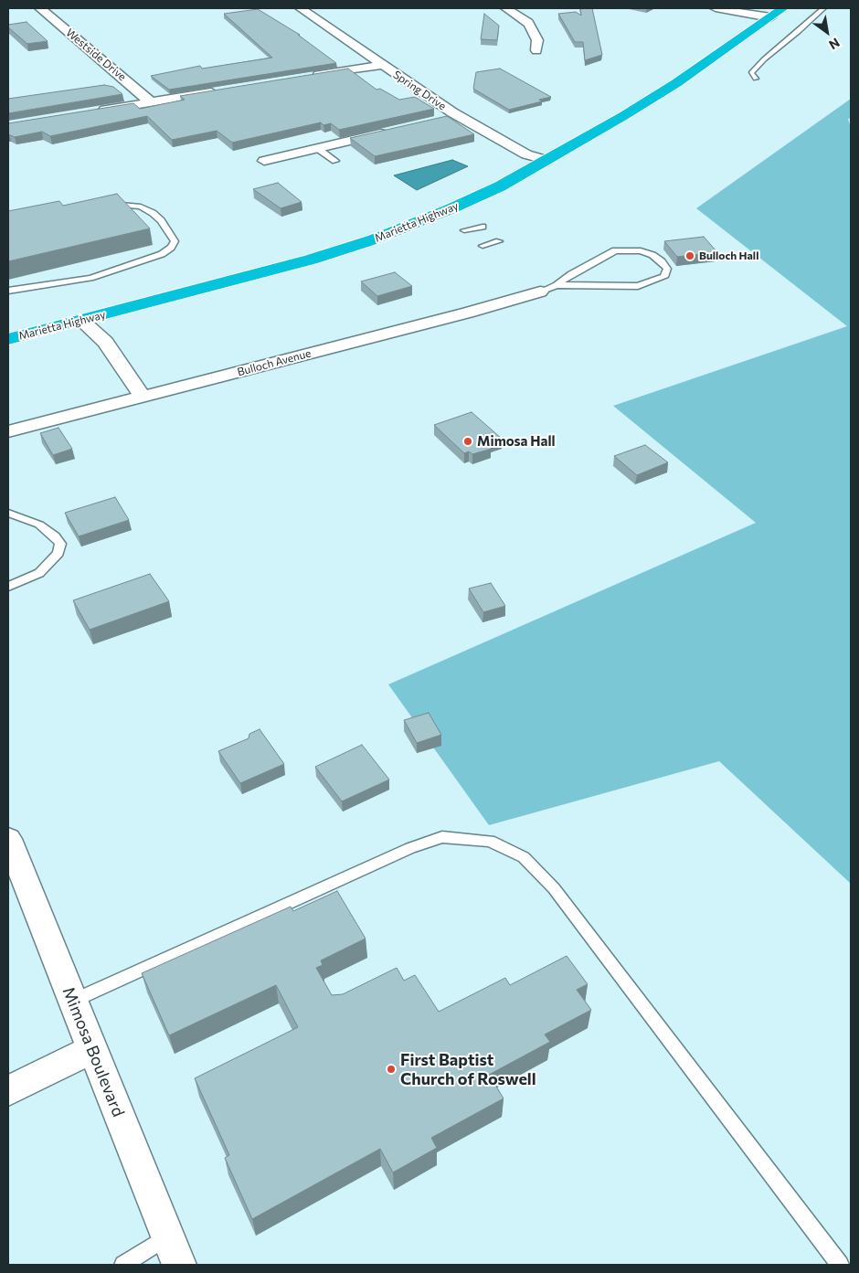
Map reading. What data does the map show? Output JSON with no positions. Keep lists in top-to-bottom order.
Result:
{
  "streets": {
    "highway": ["Marietta Highway"],
    "street": [
      "Westside Drive",
      "Spring Drive",
      "Bulloch Avenue",
      "Mimosa Boulevard"
    ]
  },
  "crossings": [
    ["Spring Drive", "Marietta Highway"]
  ],
  "places": ["Bulloch Hall", "Mimosa Hall", "First Baptist Church of Roswell"],
  "north": "bottom right"
}
